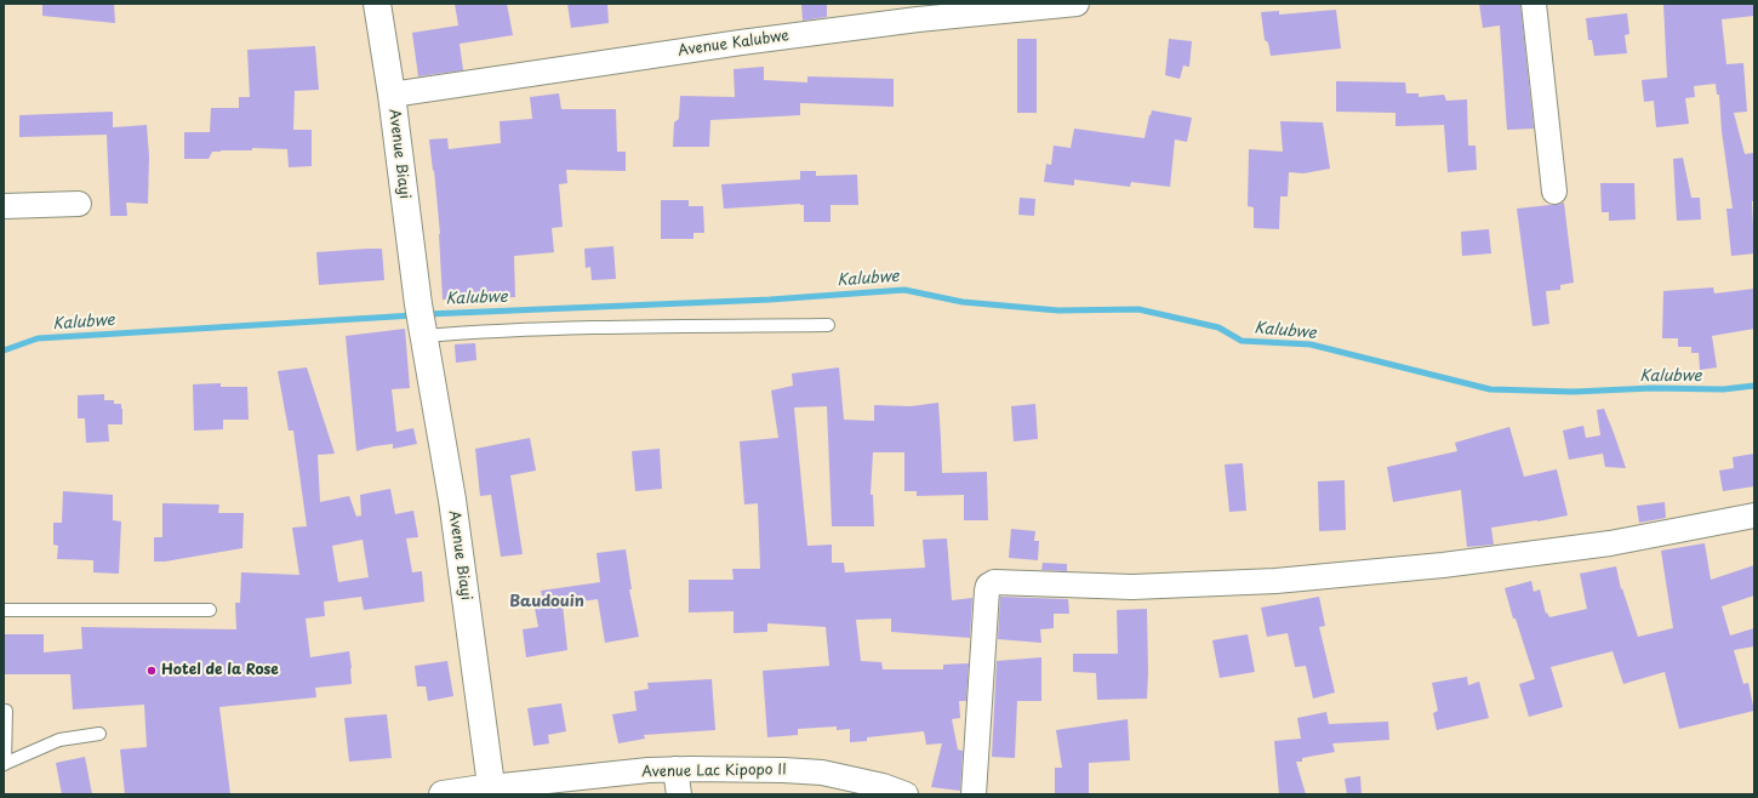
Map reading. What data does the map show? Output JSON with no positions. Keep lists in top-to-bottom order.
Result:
{
  "streets": {
    "street": ["Avenue Kalubwe", "Avenue Biayi", "Avenue Lac Kipopo II"]
  },
  "crossings": [
    ["Avenue Kalubwe", "Avenue Biayi"],
    ["Avenue Biayi", "Avenue Lac Kipopo II"]
  ],
  "districts": ["Baudouin"],
  "water": ["Kalubwe"],
  "places": ["Hotel de la Rose"]
}
